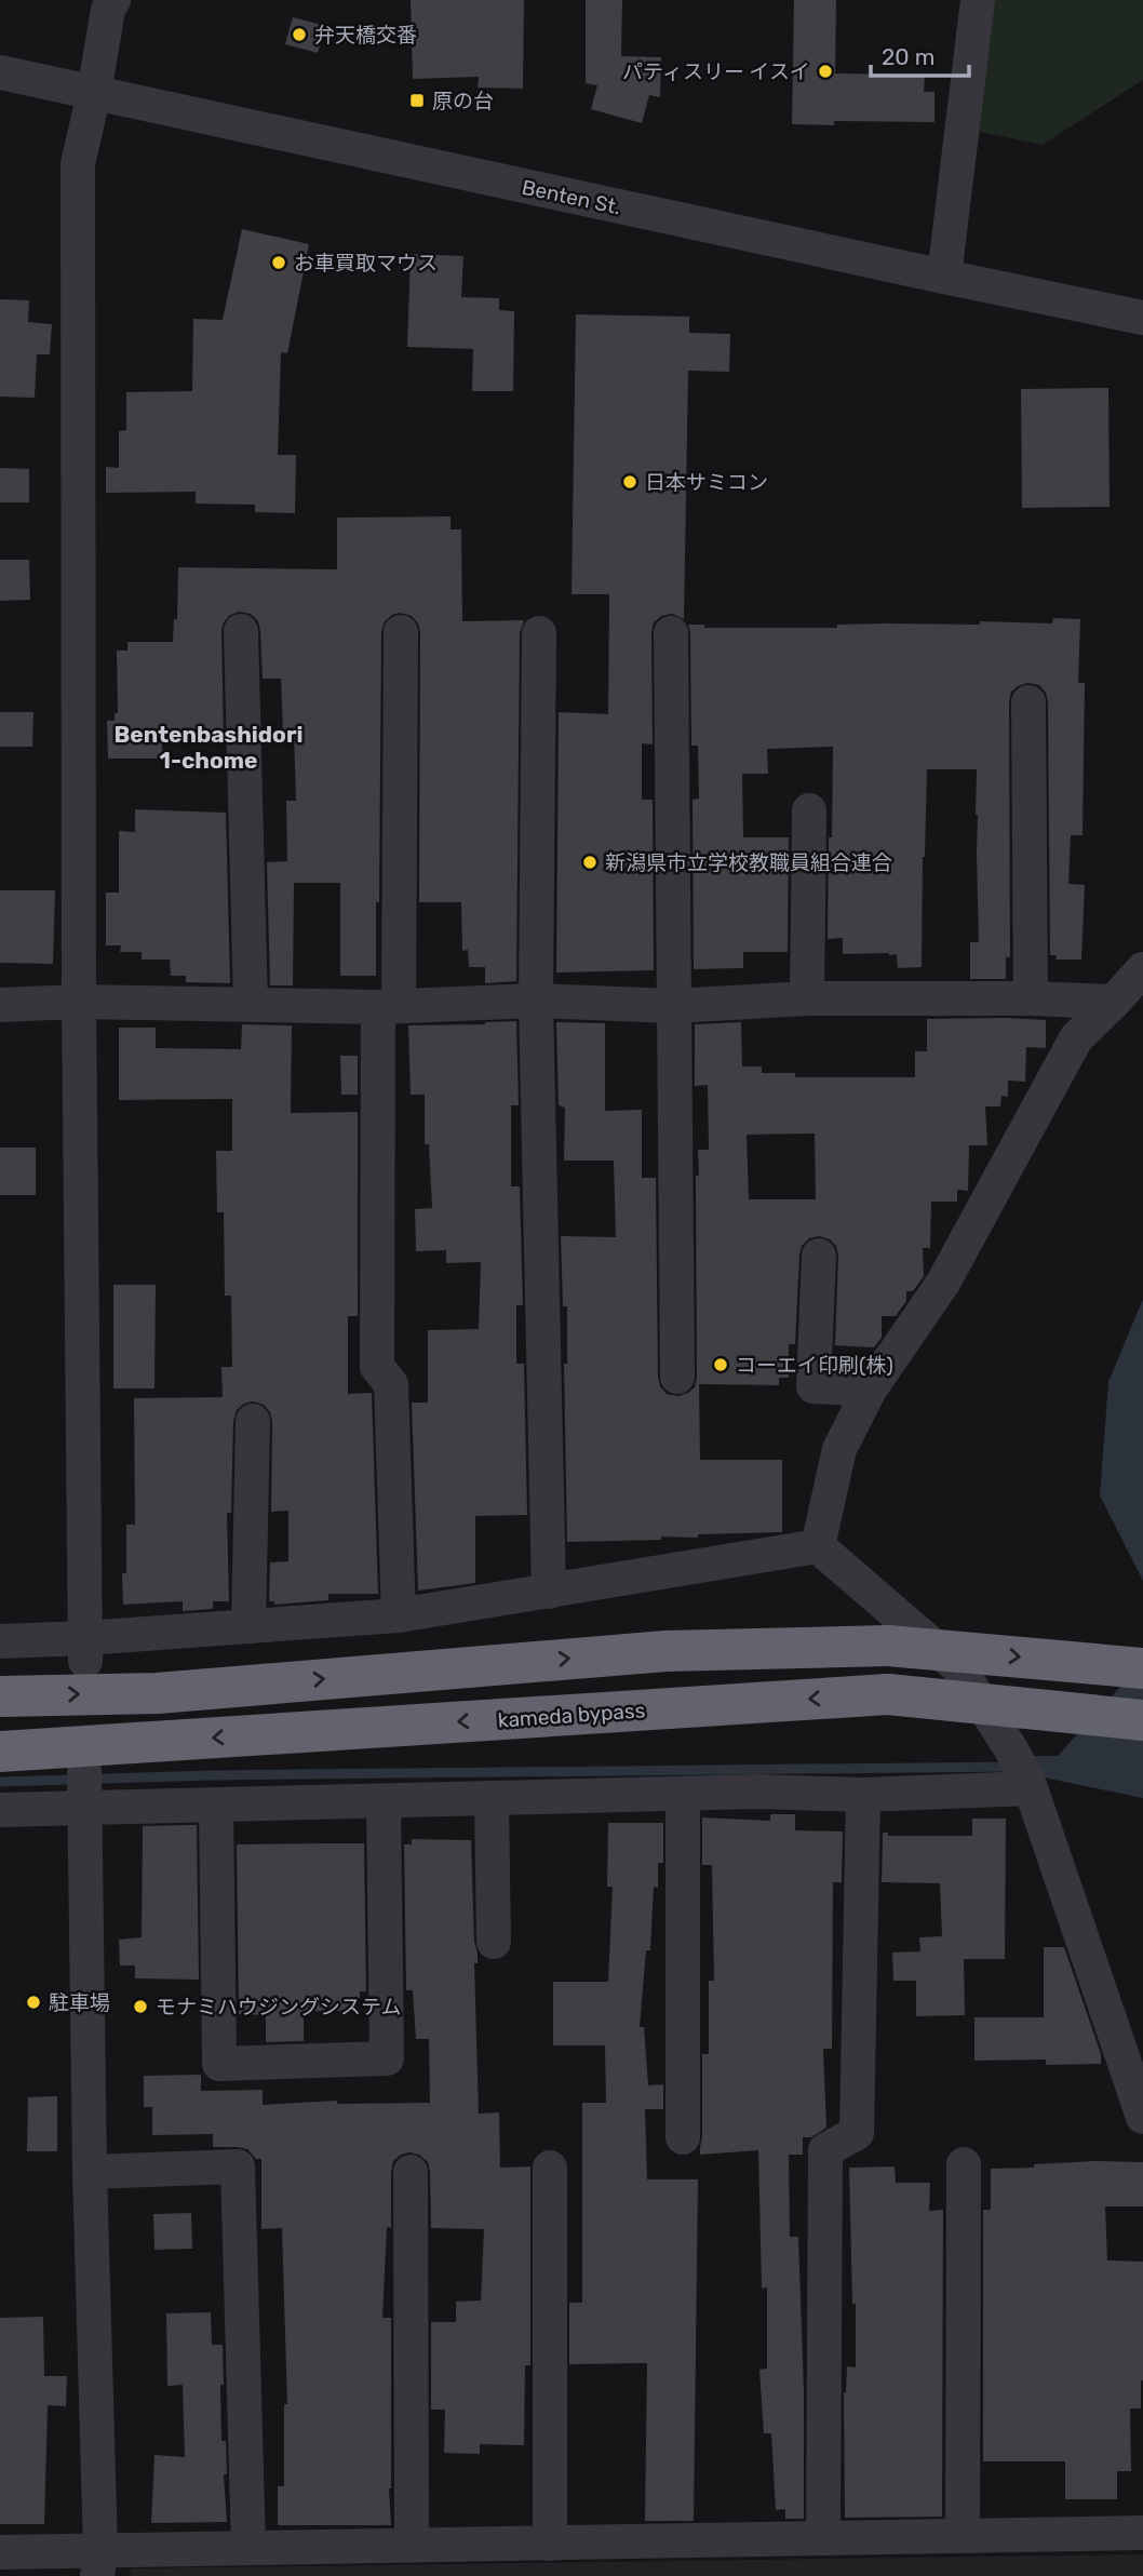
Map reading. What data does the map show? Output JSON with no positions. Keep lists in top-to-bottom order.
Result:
{
  "streets": {
    "highway": ["kameda bypass"],
    "street": ["Benten St."]
  },
  "districts": ["Bentenbashidori 1-chome"],
  "places": {
    "other": [
      "弁天橋交番",
      "パティスリー イスイ",
      "お車買取マウス",
      "日本サミコン",
      "新潟県市立学校教職員組合連合",
      "コーエイ印刷(株)",
      "駐車場",
      "モナミハウジングシステム"
    ],
    "transit": ["原の台"]
  },
  "scale_bar": "20 m"
}
